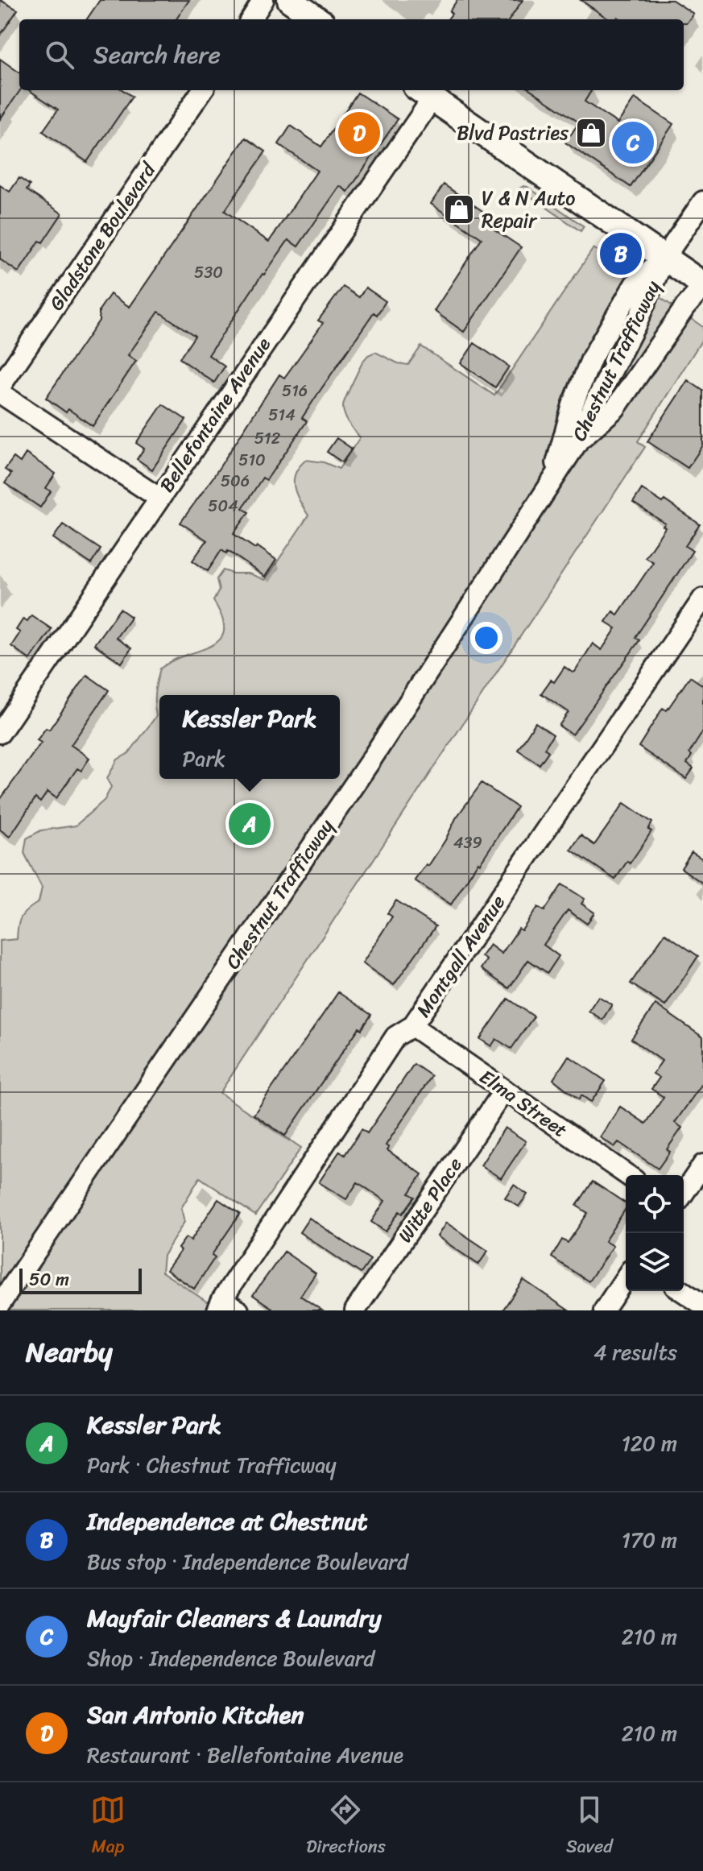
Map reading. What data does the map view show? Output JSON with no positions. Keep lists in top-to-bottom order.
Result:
{
  "streets": {
    "street": [
      "Gladstone Boulevard",
      "Chestnut Trafficway",
      "Bellefontaine Avenue",
      "Montgall Avenue",
      "Elma Street",
      "Witte Place"
    ]
  },
  "crossings": [
    ["Montgall Avenue", "Elma Street"],
    ["Elma Street", "Witte Place"]
  ],
  "places": {
    "shop": ["Blvd Pastries", "V & N Auto Repair"]
  },
  "house_numbers": [
    "530",
    "516",
    "514",
    "512",
    "510",
    "506",
    "504",
    "439"
  ],
  "scale_bar": "50 m",
  "page": {
    "search": "Search here",
    "pins": [
      "D",
      "C",
      "B",
      "A"
    ],
    "popup": ["Kessler Park", "Park"],
    "scale": "50 m",
    "heading": ["Nearby", "4 results"],
    "list": [
      {
        "mark": "A",
        "name": "Kessler Park",
        "note": "Park · Chestnut Trafficway",
        "value": "120 m"
      },
      {
        "mark": "B",
        "name": "Independence at Chestnut",
        "note": "Bus stop · Independence Boulevard",
        "value": "170 m"
      },
      {
        "mark": "C",
        "name": "Mayfair Cleaners & Laundry",
        "note": "Shop · Independence Boulevard",
        "value": "210 m"
      },
      {
        "mark": "D",
        "name": "San Antonio Kitchen",
        "note": "Restaurant · Bellefontaine Avenue",
        "value": "210 m"
      }
    ],
    "nav": ["Map", "Directions", "Saved"]
  }
}
